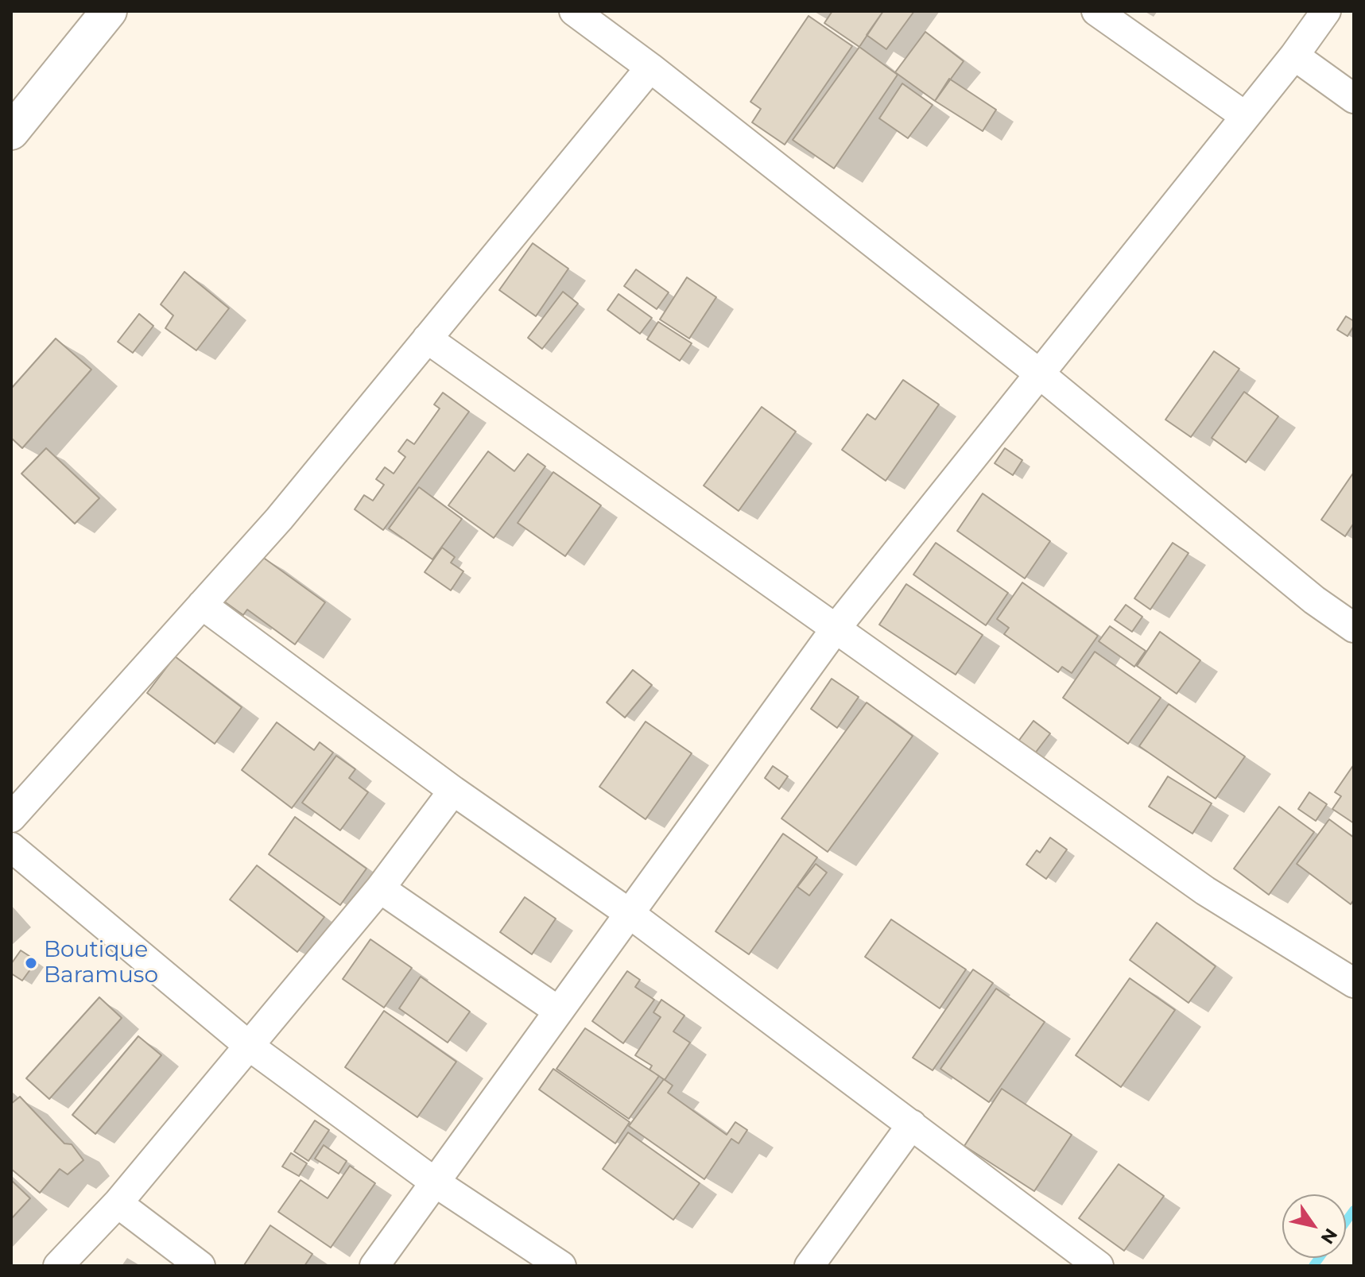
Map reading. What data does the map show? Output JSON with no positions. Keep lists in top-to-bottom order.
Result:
{
  "places": ["Boutique Baramuso"],
  "north": "bottom right"
}
